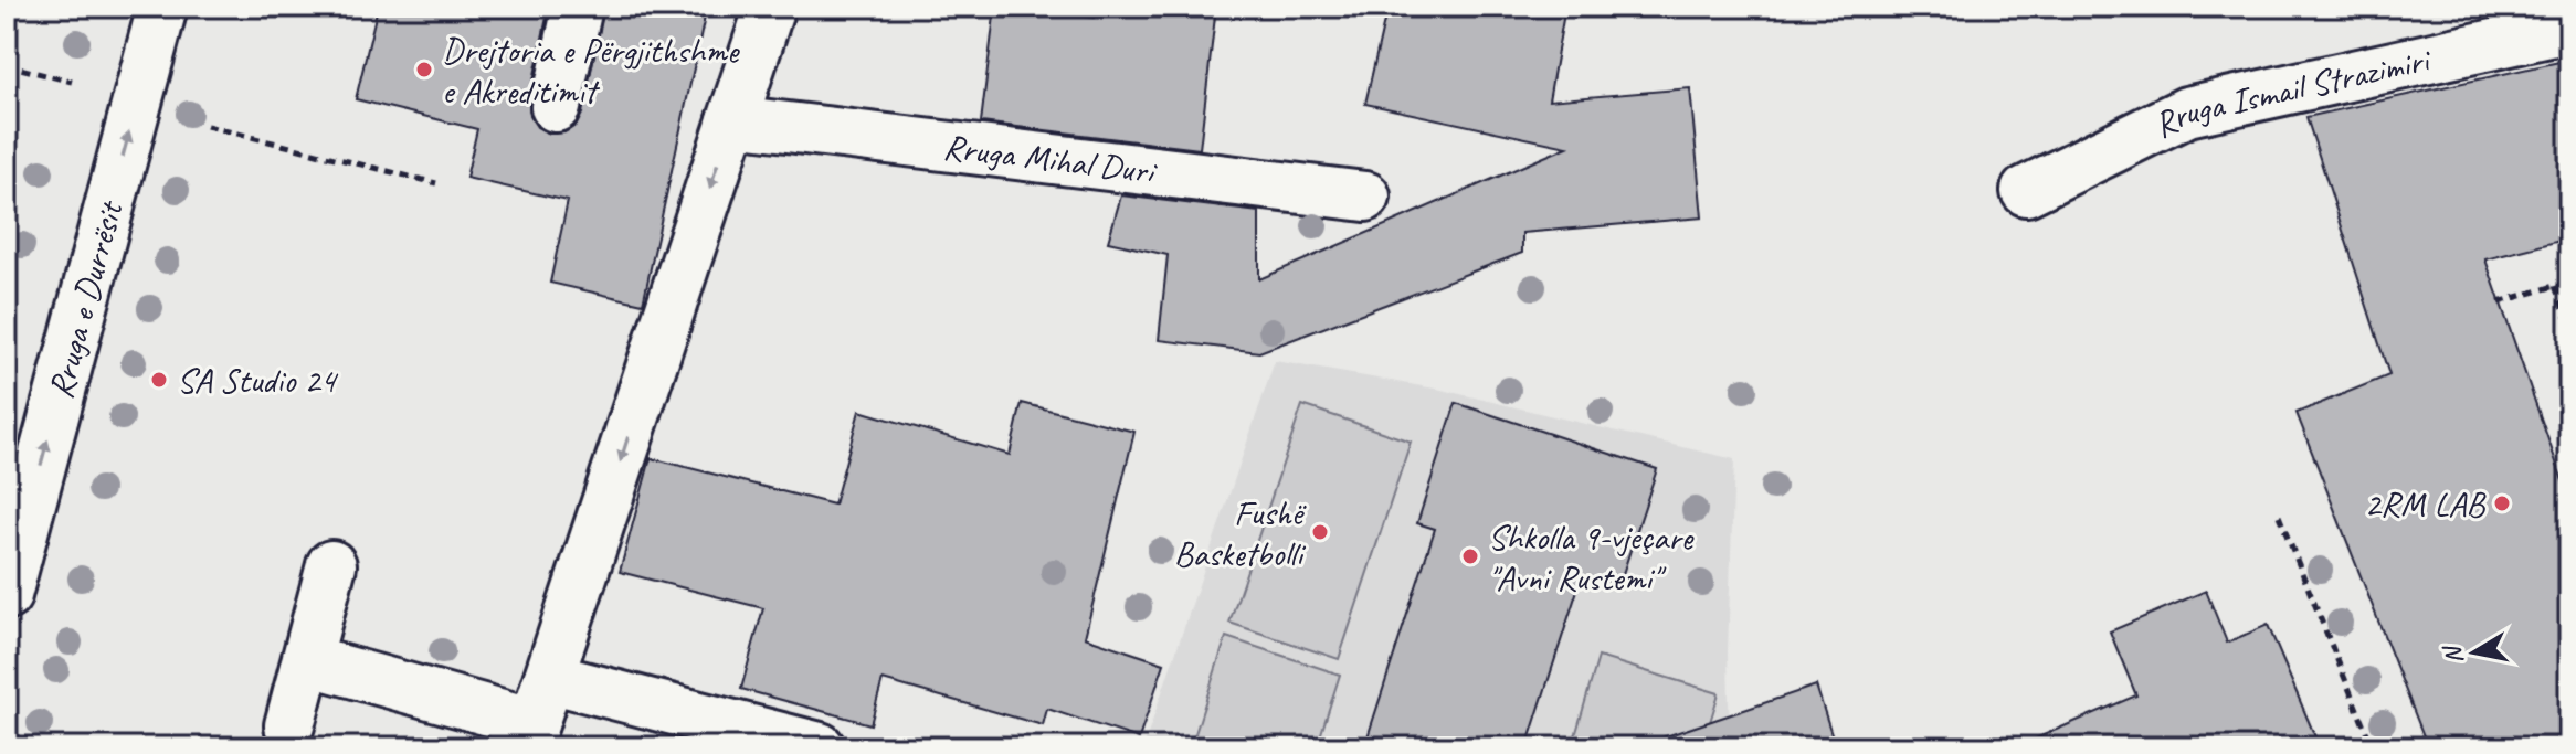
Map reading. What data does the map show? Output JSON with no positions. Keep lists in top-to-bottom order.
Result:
{
  "streets": {
    "street": ["Rruga Ismail Strazimiri", "Rruga Mihal Duri", "Rruga e Durrësit"]
  },
  "one_way": ["Rruga e Durrësit"],
  "places": [
    "Drejtoria e Përgjithshme e Akreditimit",
    "SA Studio 24",
    "2RM LAB",
    "Fushë Basketbolli",
    "Shkolla 9-vjeçare \"Avni Rustemi\""
  ],
  "north": "left"
}
